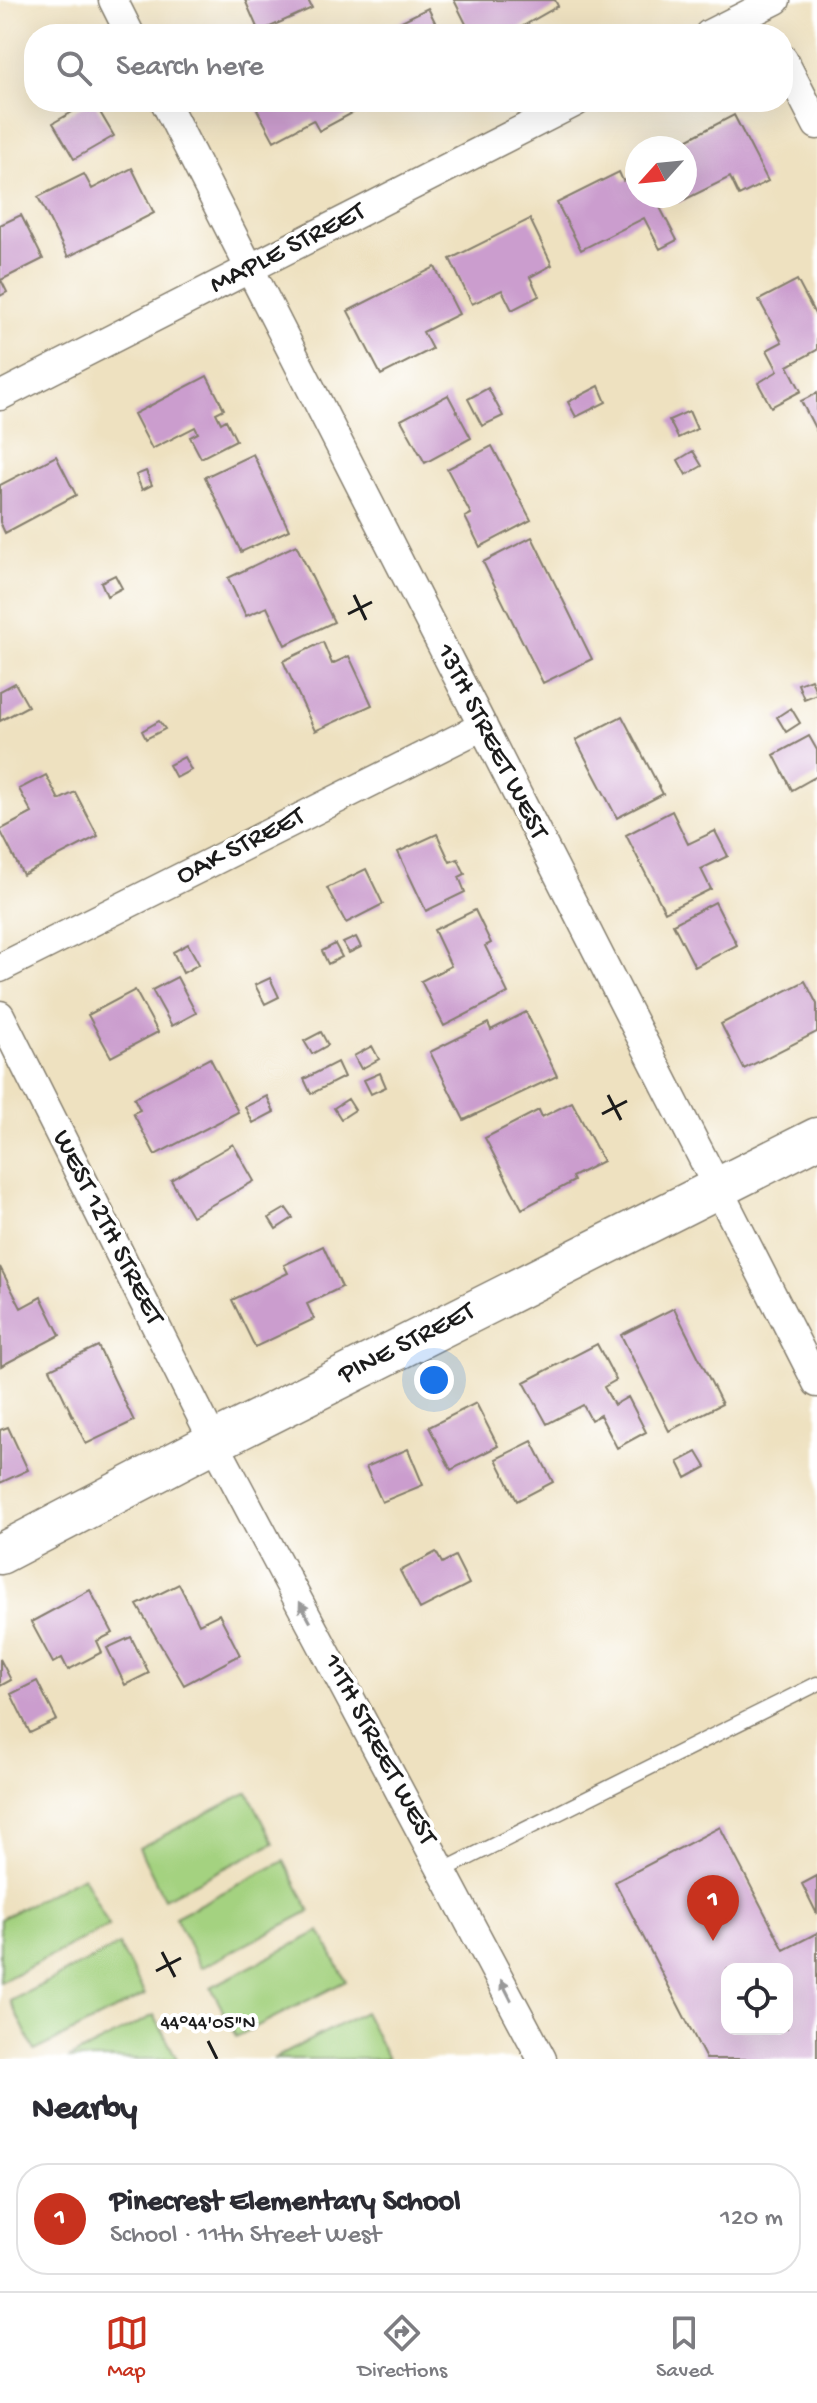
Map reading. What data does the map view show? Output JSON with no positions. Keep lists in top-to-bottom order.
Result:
{
  "streets": {
    "street": [
      "MAPLE STREET",
      "13TH STREET WEST",
      "OAK STREET",
      "WEST 12TH STREET",
      "PINE STREET",
      "11TH STREET WEST"
    ]
  },
  "crossings": [
    ["MAPLE STREET", "13TH STREET WEST"],
    ["13TH STREET WEST", "OAK STREET"],
    ["13TH STREET WEST", "PINE STREET"],
    ["WEST 12TH STREET", "PINE STREET"],
    ["WEST 12TH STREET", "11TH STREET WEST"],
    ["PINE STREET", "11TH STREET WEST"]
  ],
  "one_way": ["11TH STREET WEST"],
  "north": "bottom left",
  "page": {
    "search": "Search here",
    "pins": "1",
    "heading": "Nearby",
    "list": [
      {
        "mark": "1",
        "name": "Pinecrest Elementary School",
        "note": "School · 11th Street West",
        "value": "120 m"
      }
    ],
    "nav": ["Map", "Directions", "Saved"]
  },
  "coordinates": ["44°44'05\"N"]
}
